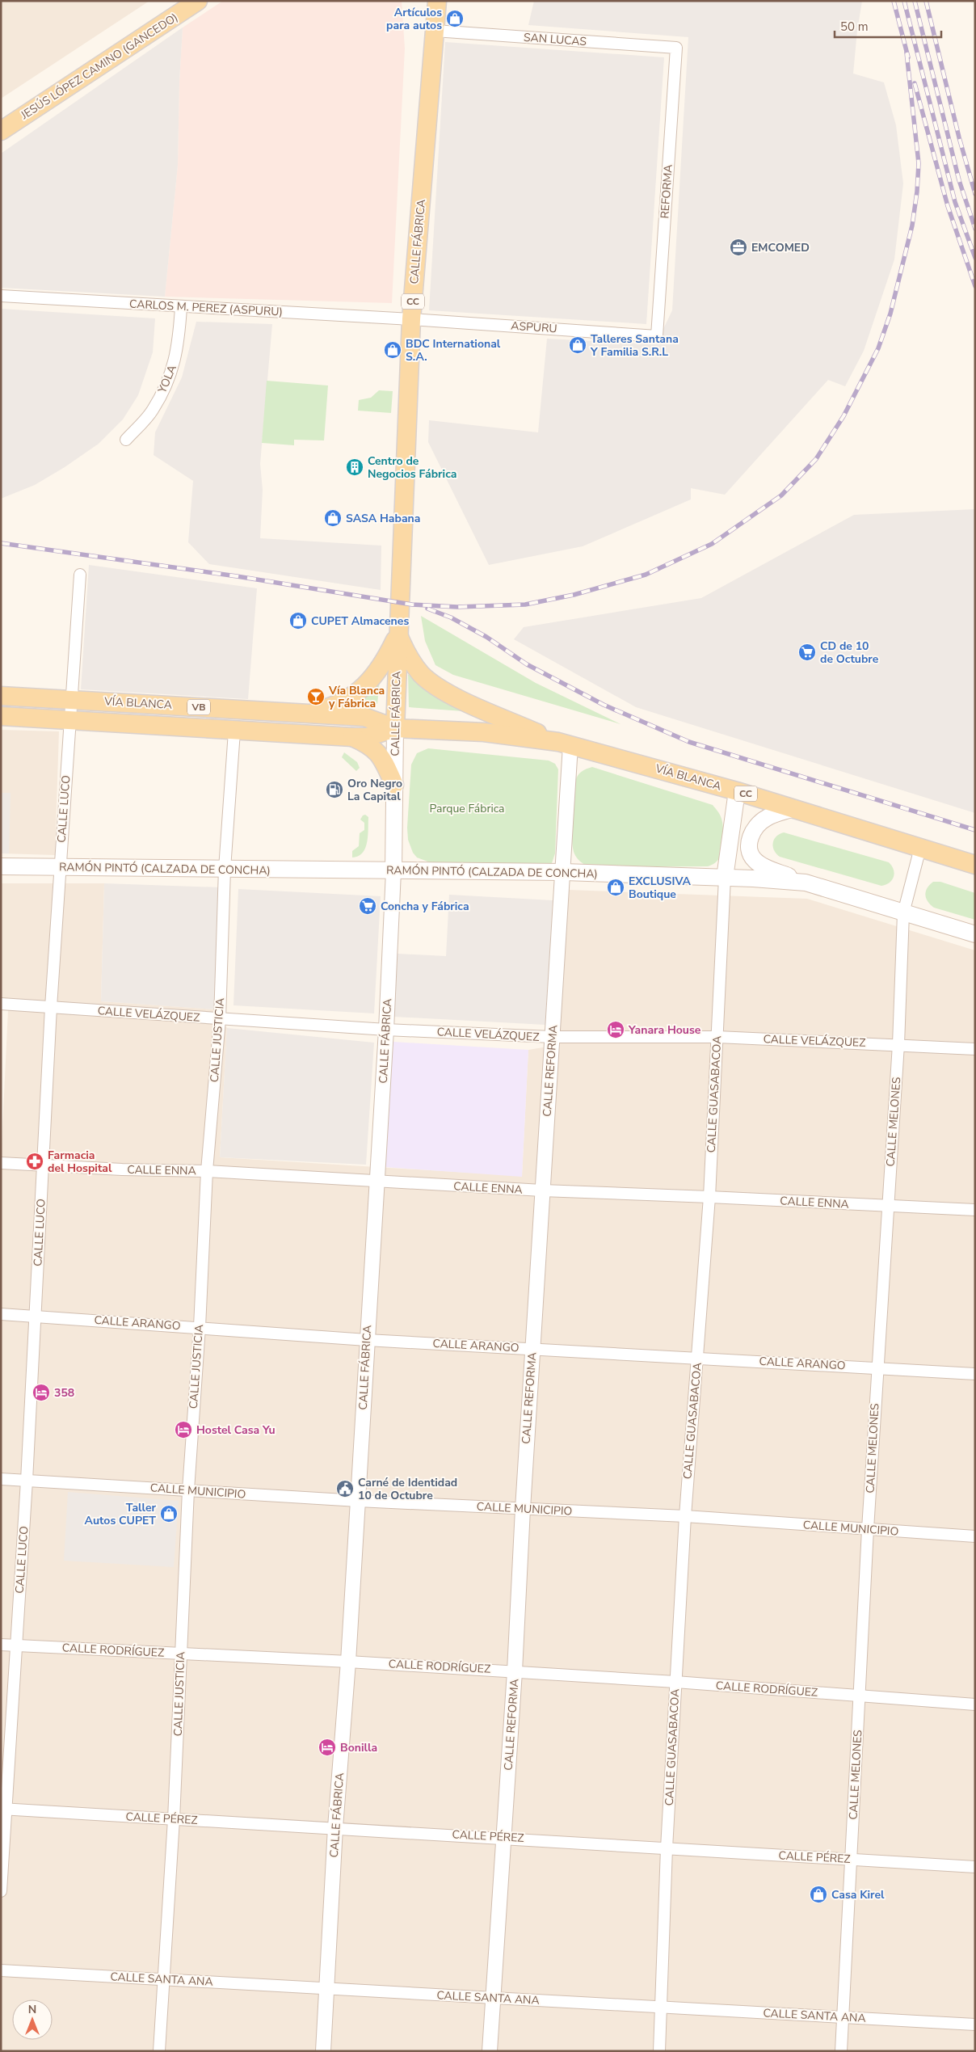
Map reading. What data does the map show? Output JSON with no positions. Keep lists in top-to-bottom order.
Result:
{
  "streets": {
    "main road": [
      "JESÚS LÓPEZ CAMINO (GANCEDO)",
      "CALLE FÁBRICA",
      "CC",
      "VÍA BLANCA",
      "VB",
      "RAMÓN PINTÓ (CALZADA DE CONCHA)",
      "CALLE GUASABACOA"
    ],
    "street": [
      "SAN LUCAS",
      "REFORMA",
      "CARLOS M. PEREZ (ASPURU)",
      "ASPURU",
      "YOLA",
      "CALLE LUCO",
      "CALLE VELÁZQUEZ",
      "CALLE JUSTICIA",
      "CALLE REFORMA",
      "CALLE MELONES",
      "CALLE ENNA",
      "CALLE ARANGO",
      "CALLE MUNICIPIO",
      "CALLE RODRÍGUEZ",
      "CALLE PÉREZ",
      "CALLE SANTA ANA"
    ]
  },
  "crossings": [
    ["SAN LUCAS", "REFORMA"],
    ["SAN LUCAS", "CALLE FÁBRICA"],
    ["REFORMA", "ASPURU"],
    ["CALLE FÁBRICA", "CARLOS M. PEREZ (ASPURU)"],
    ["CALLE FÁBRICA", "ASPURU"],
    ["CALLE FÁBRICA", "VÍA BLANCA"],
    ["CALLE FÁBRICA", "RAMÓN PINTÓ (CALZADA DE CONCHA)"],
    ["CALLE FÁBRICA", "CALLE VELÁZQUEZ"],
    ["CALLE FÁBRICA", "CALLE ENNA"],
    ["CALLE FÁBRICA", "CALLE ARANGO"],
    ["CALLE FÁBRICA", "CALLE MUNICIPIO"],
    ["CALLE FÁBRICA", "CALLE RODRÍGUEZ"],
    ["CALLE FÁBRICA", "CALLE PÉREZ"],
    ["CALLE FÁBRICA", "CALLE SANTA ANA"],
    ["CARLOS M. PEREZ (ASPURU)", "ASPURU"],
    ["CARLOS M. PEREZ (ASPURU)", "YOLA"],
    ["VÍA BLANCA", "CALLE LUCO"],
    ["VÍA BLANCA", "CALLE JUSTICIA"],
    ["VÍA BLANCA", "CALLE REFORMA"],
    ["VÍA BLANCA", "CALLE GUASABACOA"],
    ["VÍA BLANCA", "CALLE MELONES"],
    ["CALLE LUCO", "RAMÓN PINTÓ (CALZADA DE CONCHA)"],
    ["CALLE LUCO", "CALLE VELÁZQUEZ"],
    ["CALLE LUCO", "CALLE ENNA"],
    ["CALLE LUCO", "CALLE ARANGO"],
    ["CALLE LUCO", "CALLE MUNICIPIO"],
    ["CALLE LUCO", "CALLE RODRÍGUEZ"],
    ["CALLE LUCO", "CALLE PÉREZ"],
    ["RAMÓN PINTÓ (CALZADA DE CONCHA)", "CALLE JUSTICIA"],
    ["RAMÓN PINTÓ (CALZADA DE CONCHA)", "CALLE REFORMA"],
    ["RAMÓN PINTÓ (CALZADA DE CONCHA)", "CALLE GUASABACOA"],
    ["RAMÓN PINTÓ (CALZADA DE CONCHA)", "CALLE MELONES"],
    ["CALLE VELÁZQUEZ", "CALLE JUSTICIA"],
    ["CALLE VELÁZQUEZ", "CALLE REFORMA"],
    ["CALLE VELÁZQUEZ", "CALLE GUASABACOA"],
    ["CALLE VELÁZQUEZ", "CALLE MELONES"],
    ["CALLE JUSTICIA", "CALLE ENNA"],
    ["CALLE JUSTICIA", "CALLE ARANGO"],
    ["CALLE JUSTICIA", "CALLE MUNICIPIO"],
    ["CALLE JUSTICIA", "CALLE RODRÍGUEZ"],
    ["CALLE JUSTICIA", "CALLE PÉREZ"],
    ["CALLE JUSTICIA", "CALLE SANTA ANA"],
    ["CALLE REFORMA", "CALLE ENNA"],
    ["CALLE REFORMA", "CALLE ARANGO"],
    ["CALLE REFORMA", "CALLE MUNICIPIO"],
    ["CALLE REFORMA", "CALLE RODRÍGUEZ"],
    ["CALLE REFORMA", "CALLE PÉREZ"],
    ["CALLE REFORMA", "CALLE SANTA ANA"],
    ["CALLE GUASABACOA", "CALLE ENNA"],
    ["CALLE GUASABACOA", "CALLE ARANGO"],
    ["CALLE GUASABACOA", "CALLE MUNICIPIO"],
    ["CALLE GUASABACOA", "CALLE RODRÍGUEZ"],
    ["CALLE GUASABACOA", "CALLE PÉREZ"],
    ["CALLE GUASABACOA", "CALLE SANTA ANA"],
    ["CALLE MELONES", "CALLE ENNA"],
    ["CALLE MELONES", "CALLE ARANGO"],
    ["CALLE MELONES", "CALLE MUNICIPIO"],
    ["CALLE MELONES", "CALLE RODRÍGUEZ"],
    ["CALLE MELONES", "CALLE PÉREZ"],
    ["CALLE MELONES", "CALLE SANTA ANA"]
  ],
  "parks": ["Parque Fábrica"],
  "places": {
    "shop": [
      "Artículos para autos",
      "Talleres Santana Y Familia S.R.L",
      "BDC International S.A.",
      "SASA Habana",
      "CUPET Almacenes",
      "EXCLUSIVA Boutique",
      "Taller Autos CUPET",
      "Casa Kirel"
    ],
    "office": ["EMCOMED"],
    "building": ["Centro de Negocios Fábrica"],
    "supermarket": ["CD de 10 de Octubre", "Concha y Fábrica"],
    "bar": ["Vía Blanca y Fábrica"],
    "fuel station": ["Oro Negro La Capital"],
    "hotel": [
      "Yanara House",
      "358",
      "Hostel Casa Yu",
      "Bonilla"
    ],
    "pharmacy": ["Farmacia del Hospital"],
    "public building": ["Carné de Identidad 10 de Octubre"]
  },
  "scale_bar": "50 m",
  "north": "top"
}
